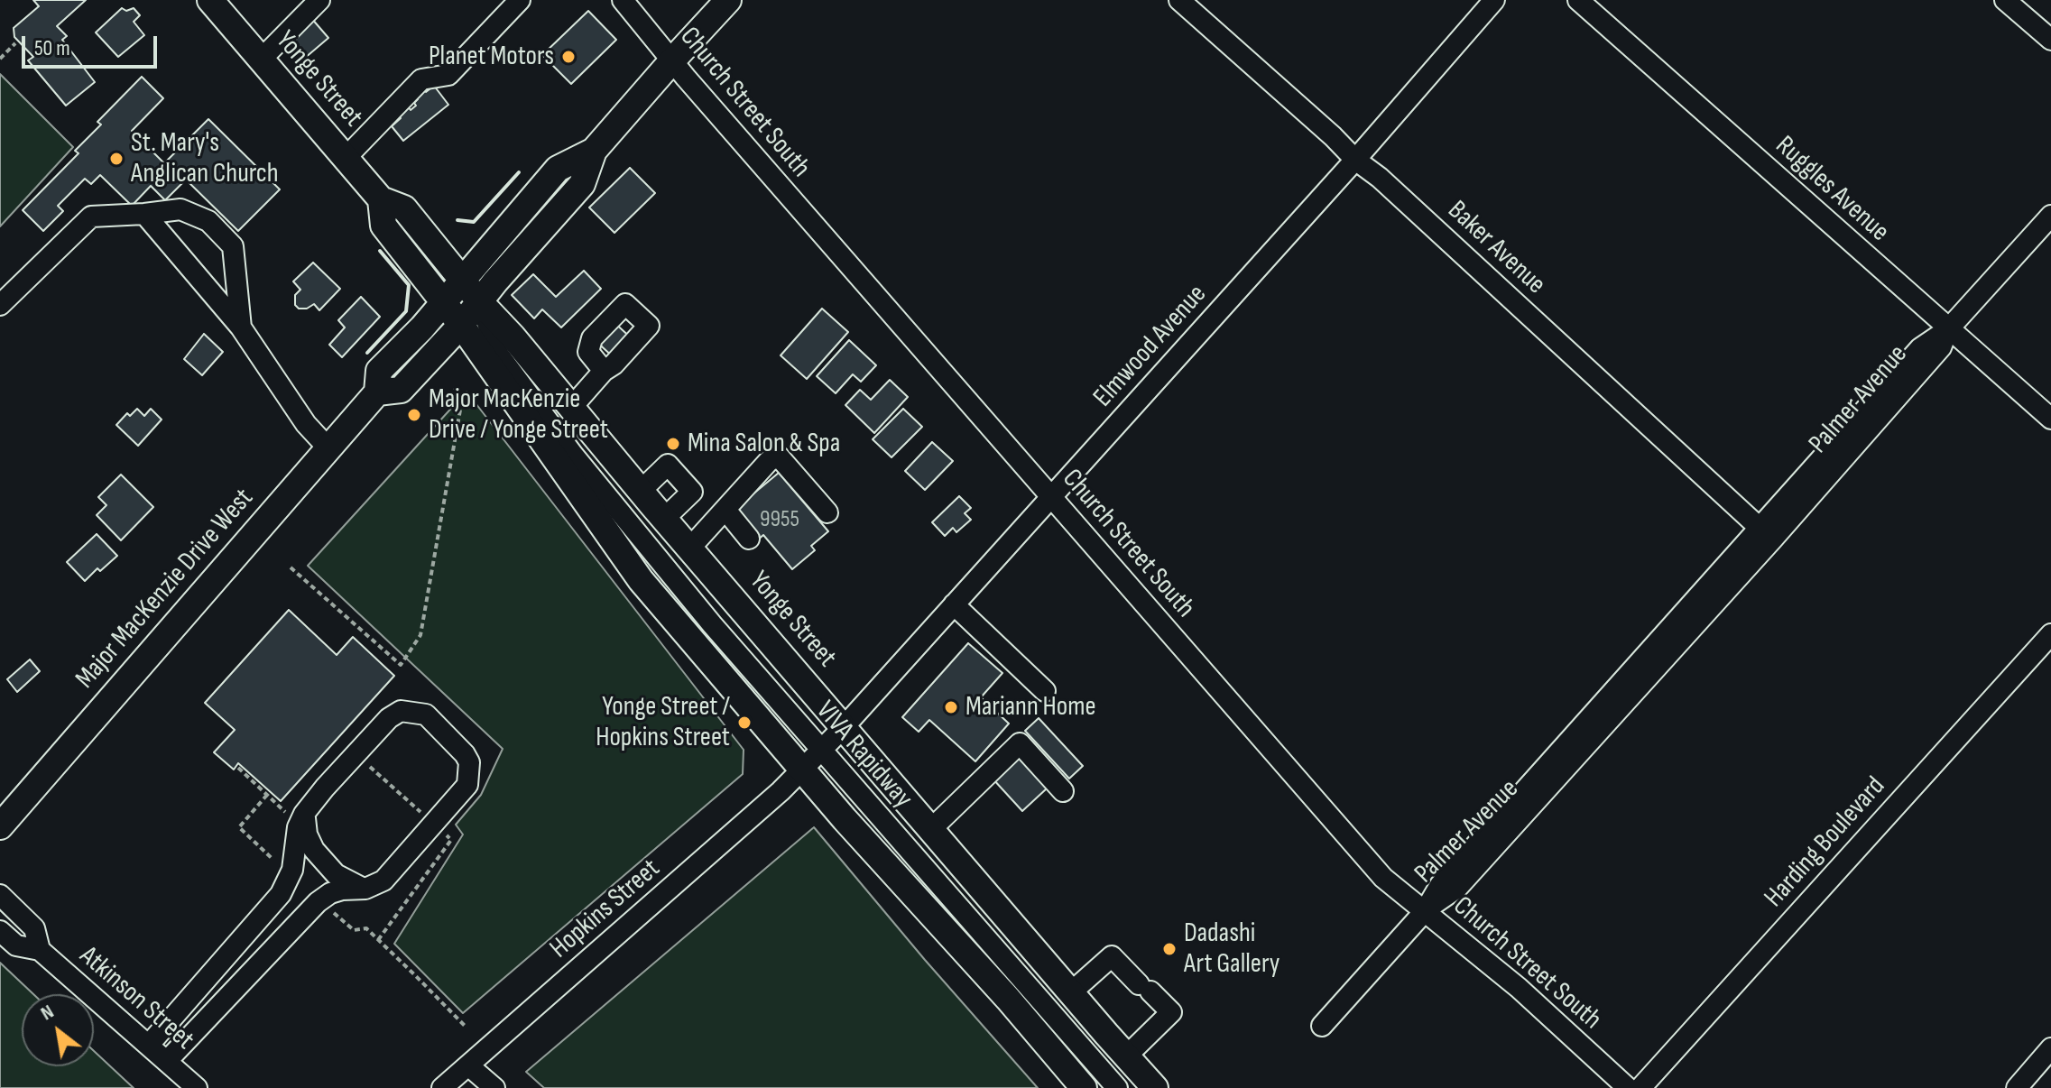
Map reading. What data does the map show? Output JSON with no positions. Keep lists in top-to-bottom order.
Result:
{
  "streets": {
    "main road": ["Yonge Street", "Major MacKenzie Drive West"],
    "street": [
      "Church Street South",
      "Ruggles Avenue",
      "Baker Avenue",
      "Elmwood Avenue",
      "Palmer Avenue",
      "VIVA Rapidway",
      "Harding Boulevard",
      "Hopkins Street",
      "Atkinson Street"
    ]
  },
  "crossings": [
    ["Yonge Street", "Elmwood Avenue"],
    ["Yonge Street", "Major MacKenzie Drive West"],
    ["Yonge Street", "VIVA Rapidway"],
    ["Yonge Street", "Hopkins Street"],
    ["Church Street South", "Elmwood Avenue"],
    ["Church Street South", "Palmer Avenue"],
    ["Ruggles Avenue", "Palmer Avenue"],
    ["Baker Avenue", "Elmwood Avenue"],
    ["Baker Avenue", "Palmer Avenue"],
    ["Elmwood Avenue", "VIVA Rapidway"],
    ["Elmwood Avenue", "Hopkins Street"],
    ["Major MacKenzie Drive West", "VIVA Rapidway"],
    ["VIVA Rapidway", "Hopkins Street"]
  ],
  "places": [
    "Planet Motors",
    "St. Mary's Anglican Church",
    "Major MacKenzie Drive / Yonge Street",
    "Mina Salon & Spa",
    "Mariann Home",
    "Yonge Street / Hopkins Street",
    "Dadashi Art Gallery"
  ],
  "house_numbers": ["9955"],
  "scale_bar": "50 m",
  "north": "top left"
}
